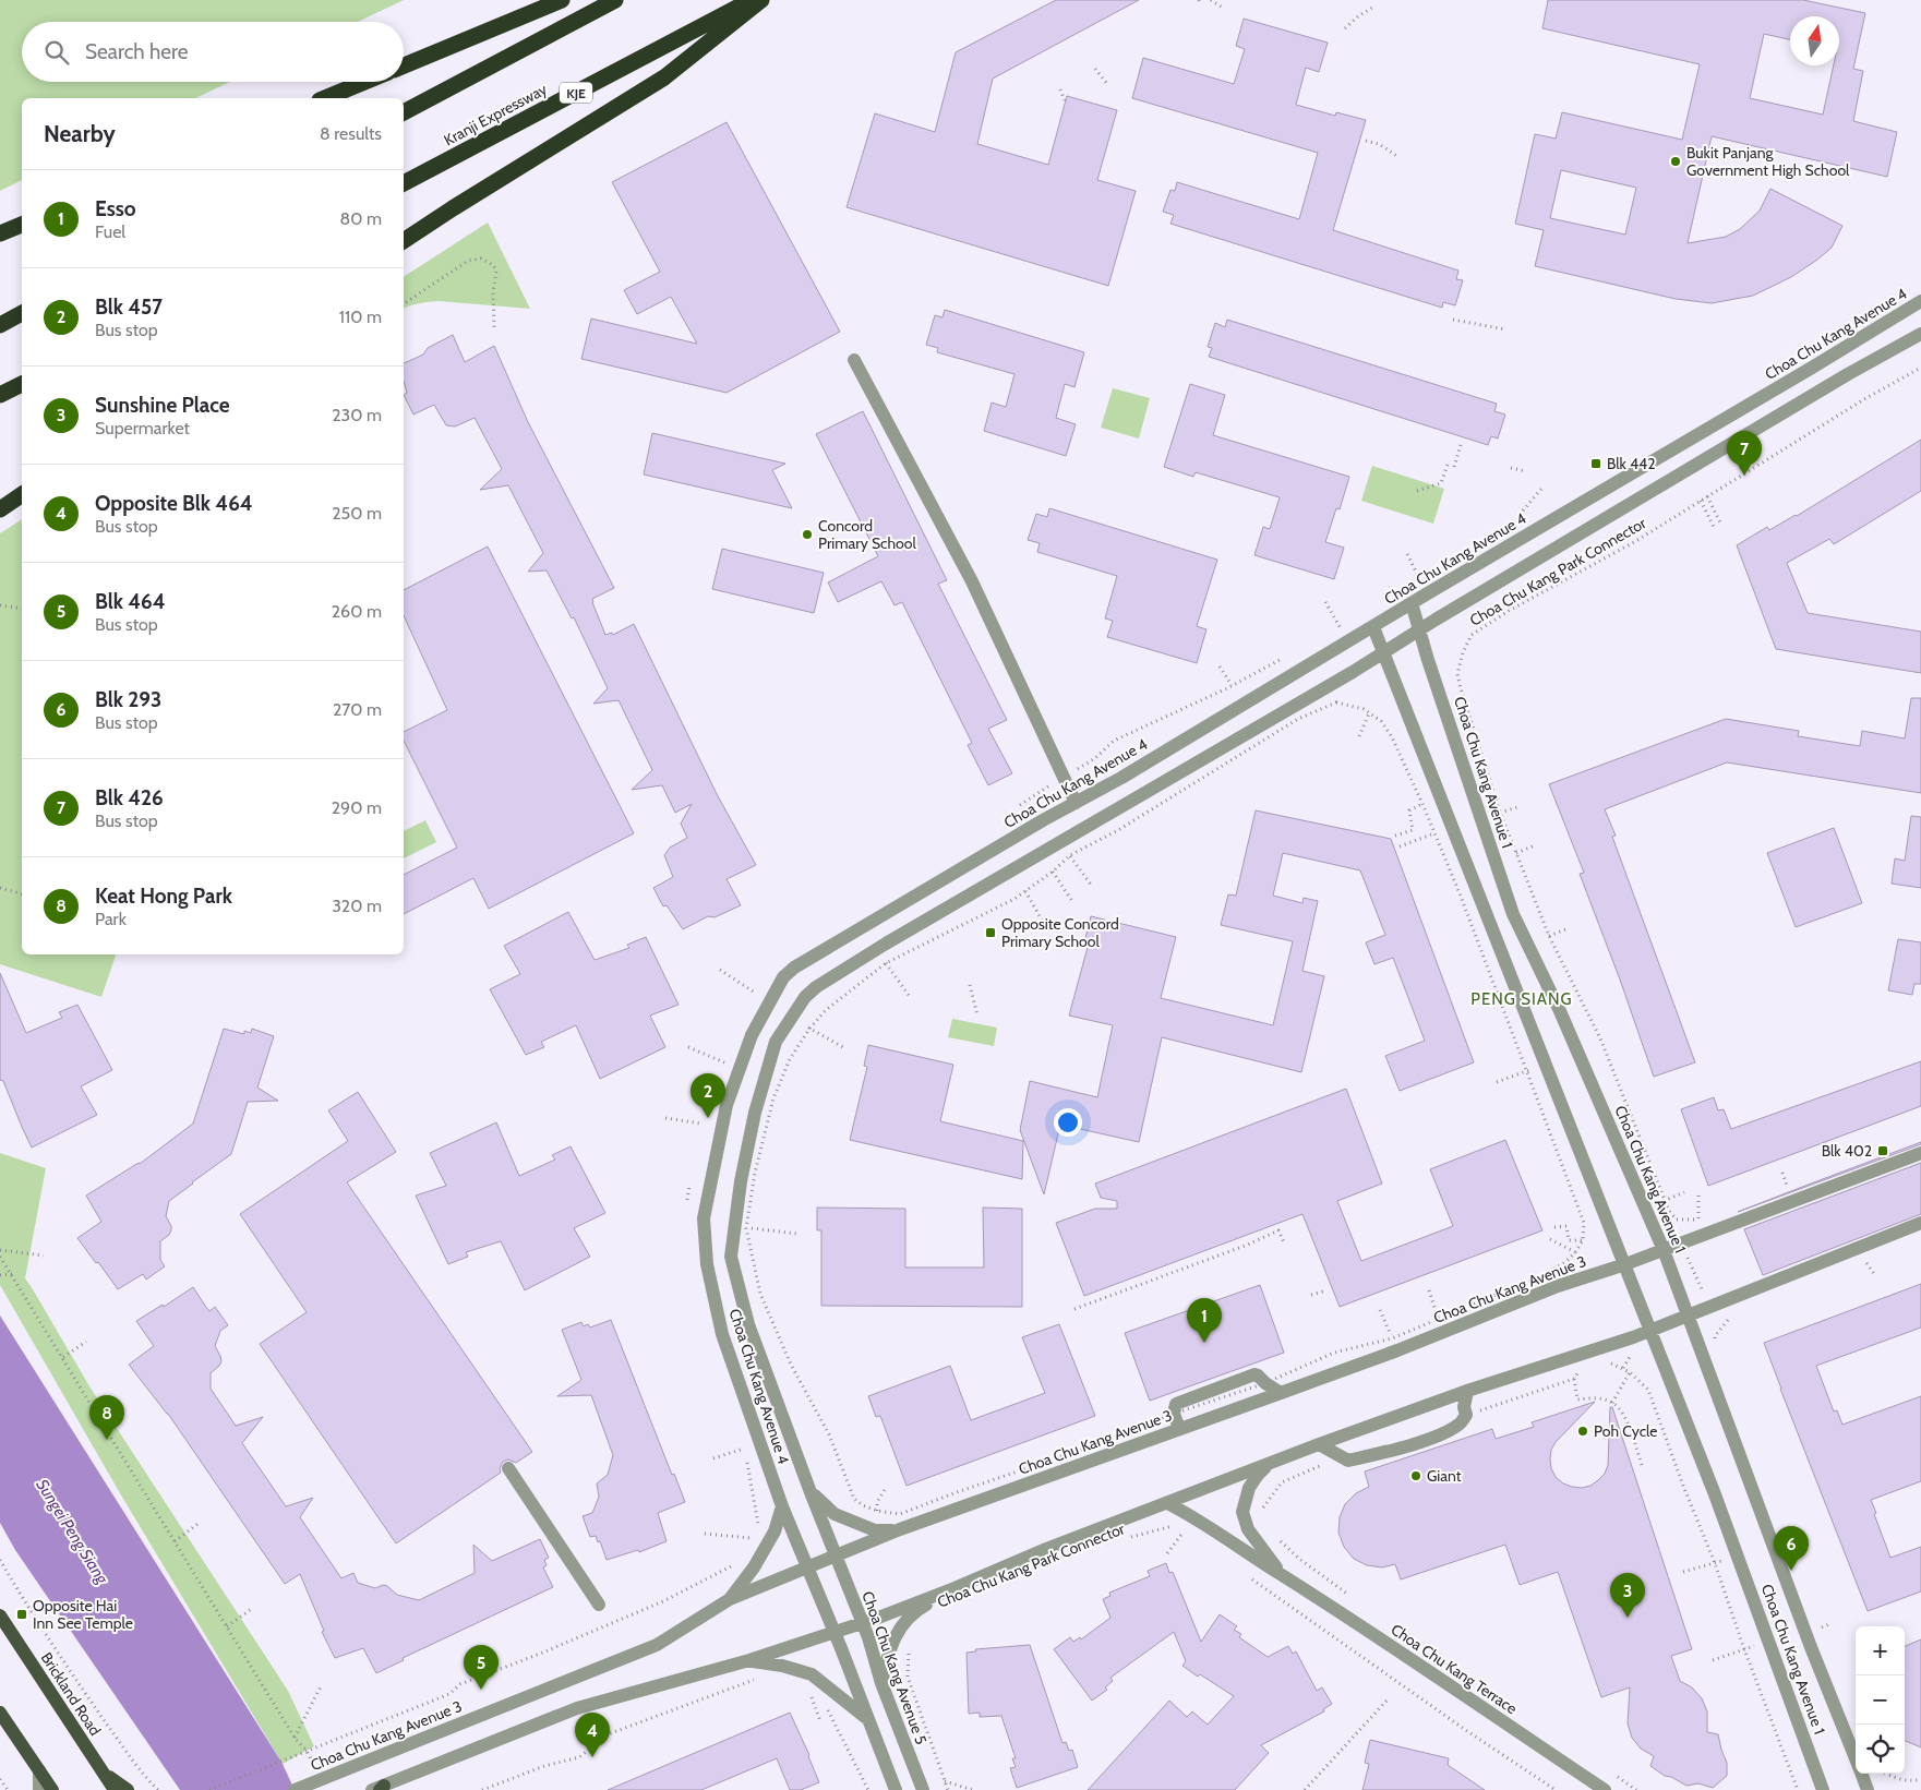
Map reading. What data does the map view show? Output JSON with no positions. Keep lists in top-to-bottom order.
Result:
{
  "streets": {
    "highway": ["KJE", "Kranji Expressway"],
    "main road": ["Brickland Road"],
    "street": [
      "Choa Chu Kang Avenue 4",
      "Choa Chu Kang Avenue 1",
      "Choa Chu Kang Avenue 3",
      "Choa Chu Kang Avenue 5",
      "Choa Chu Kang Terrace"
    ],
    "path": ["Choa Chu Kang Park Connector"]
  },
  "crossings": [
    ["Choa Chu Kang Avenue 4", "Choa Chu Kang Avenue 1"],
    ["Choa Chu Kang Avenue 4", "Choa Chu Kang Avenue 3"],
    ["Choa Chu Kang Avenue 4", "Choa Chu Kang Avenue 5"],
    ["Choa Chu Kang Avenue 1", "Choa Chu Kang Avenue 3"],
    ["Choa Chu Kang Avenue 3", "Choa Chu Kang Avenue 5"]
  ],
  "districts": ["PENG SIANG"],
  "water": ["Sungei Peng Siang"],
  "places": {
    "other": [
      "Bukit Panjang Government High School",
      "Concord Primary School",
      "Poh Cycle",
      "Giant"
    ],
    "transit": [
      "Blk 442",
      "Opposite Concord Primary School",
      "Blk 402",
      "Opposite Hai Inn See Temple"
    ]
  },
  "north": "top",
  "page": {
    "search": "Search here",
    "heading": ["Nearby", "8 results"],
    "list": [
      {
        "mark": "1",
        "name": "Esso",
        "note": "Fuel",
        "value": "80 m"
      },
      {
        "mark": "2",
        "name": "Blk 457",
        "note": "Bus stop",
        "value": "110 m"
      },
      {
        "mark": "3",
        "name": "Sunshine Place",
        "note": "Supermarket",
        "value": "230 m"
      },
      {
        "mark": "4",
        "name": "Opposite Blk 464",
        "note": "Bus stop",
        "value": "250 m"
      },
      {
        "mark": "5",
        "name": "Blk 464",
        "note": "Bus stop",
        "value": "260 m"
      },
      {
        "mark": "6",
        "name": "Blk 293",
        "note": "Bus stop",
        "value": "270 m"
      },
      {
        "mark": "7",
        "name": "Blk 426",
        "note": "Bus stop",
        "value": "290 m"
      },
      {
        "mark": "8",
        "name": "Keat Hong Park",
        "note": "Park",
        "value": "320 m"
      }
    ],
    "pins": [
      "7",
      "2",
      "1",
      "8",
      "6",
      "3",
      "5",
      "4"
    ],
    "map_buttons": ["+", "−"]
  }
}
